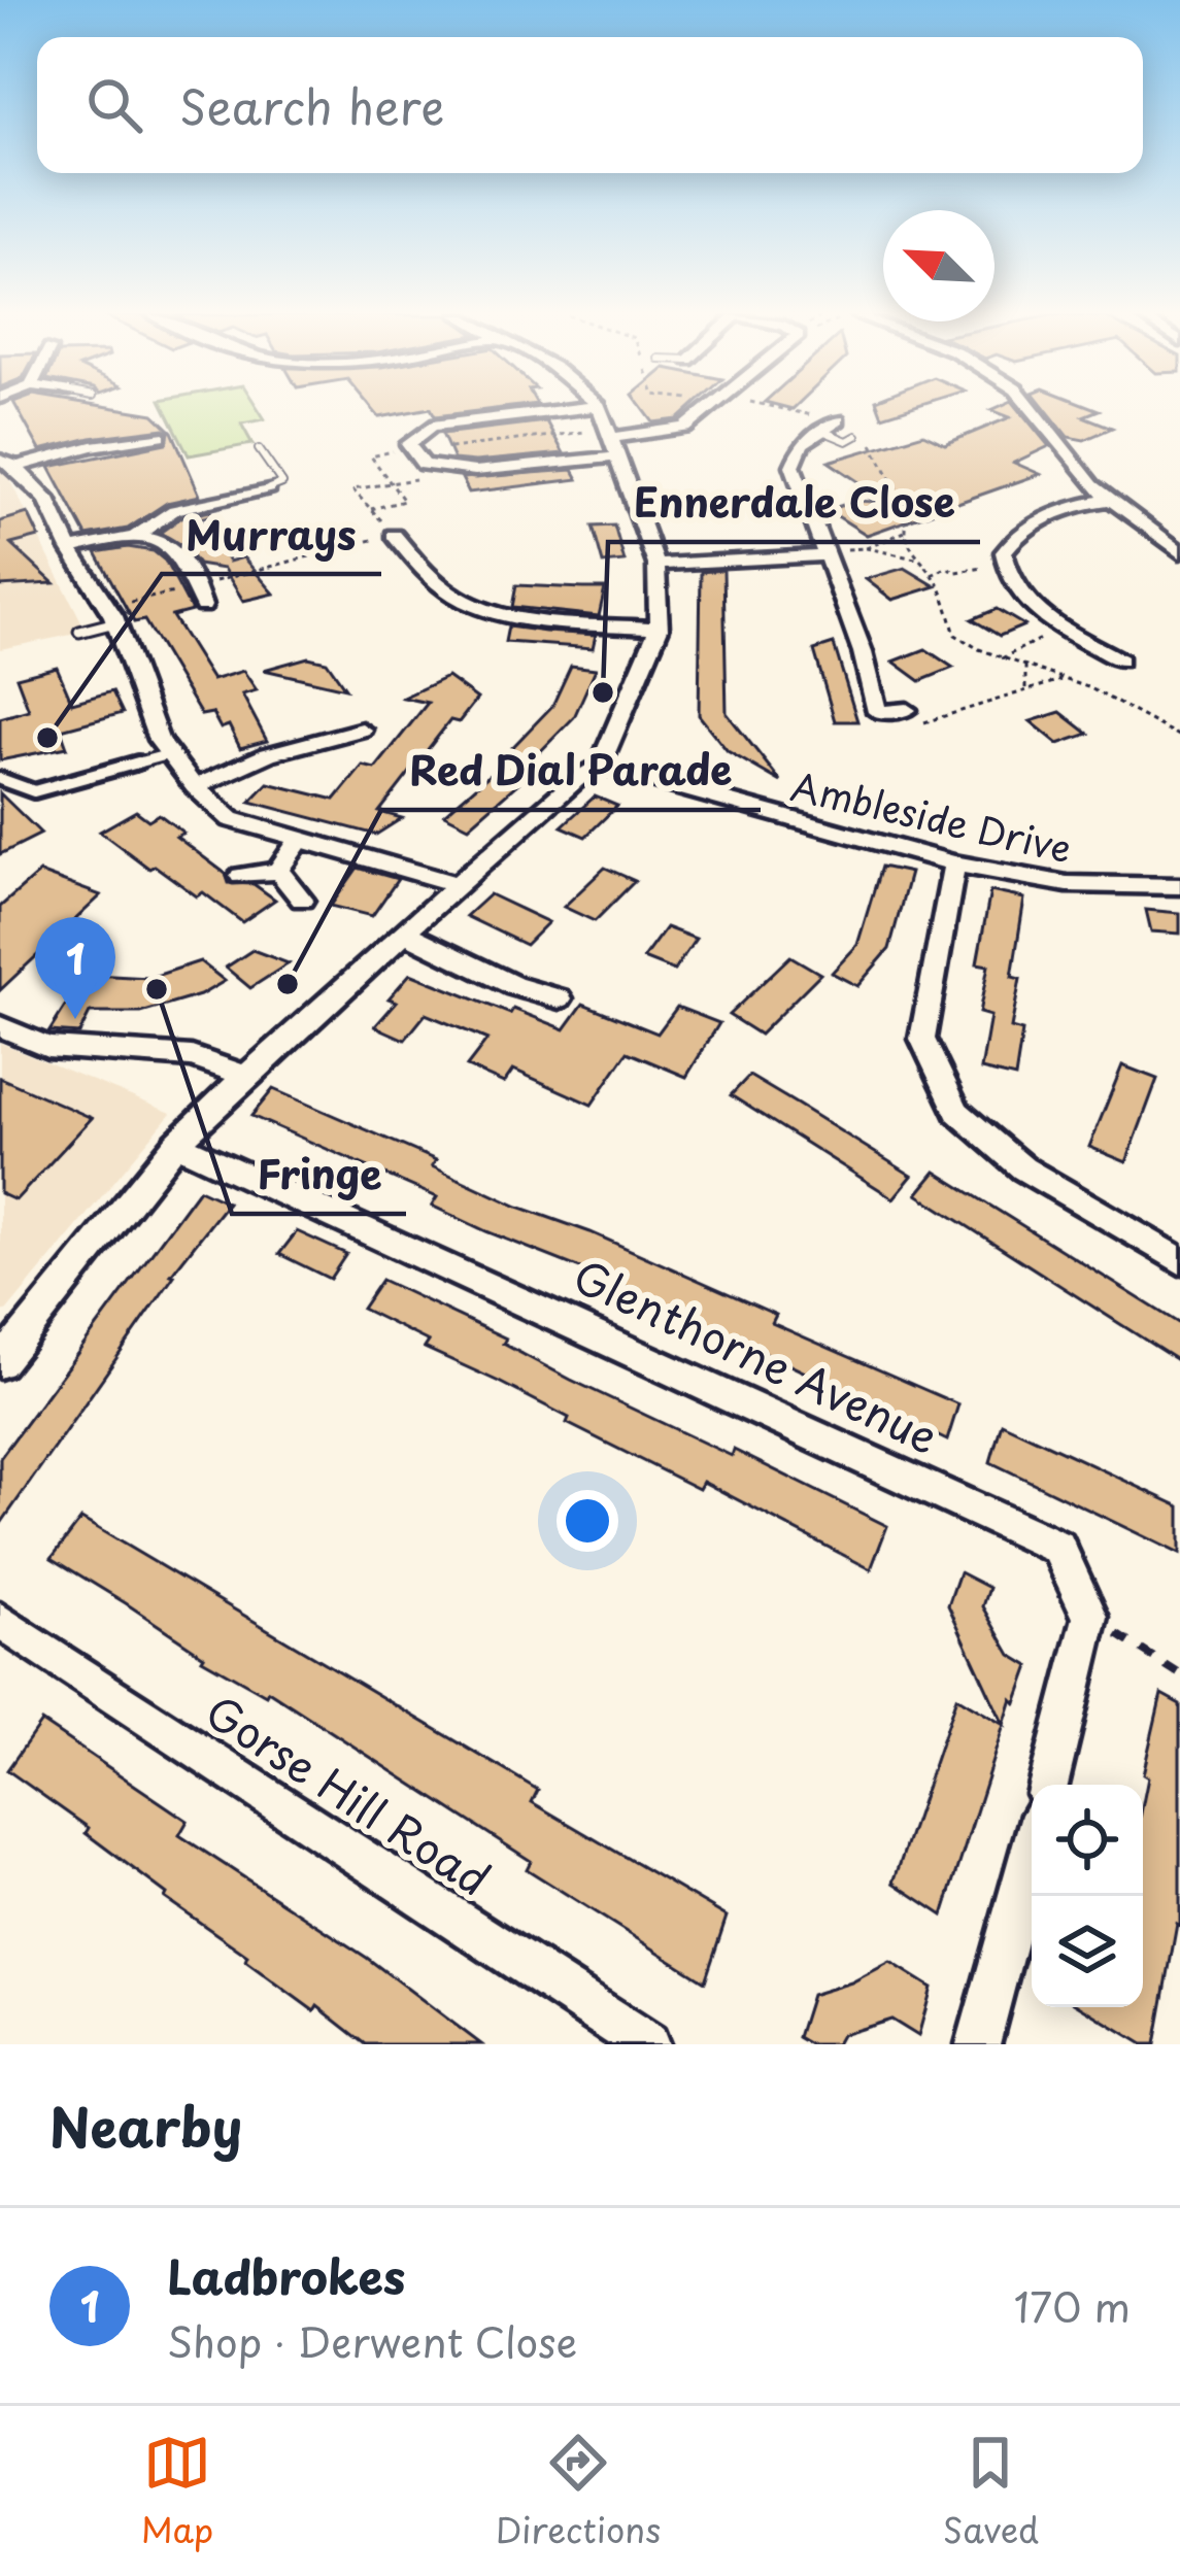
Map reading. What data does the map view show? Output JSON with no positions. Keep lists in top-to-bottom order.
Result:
{
  "streets": {
    "street": ["Ambleside Drive", "Glenthorne Avenue", "Gorse Hill Road"]
  },
  "places": [
    "Ennerdale Close",
    "Murrays",
    "Red Dial Parade",
    "Fringe"
  ],
  "north": "top left",
  "page": {
    "search": "Search here",
    "pins": "1",
    "heading": "Nearby",
    "list": [
      {
        "mark": "1",
        "name": "Ladbrokes",
        "note": "Shop · Derwent Close",
        "value": "170 m"
      }
    ],
    "nav": ["Map", "Directions", "Saved"]
  }
}
